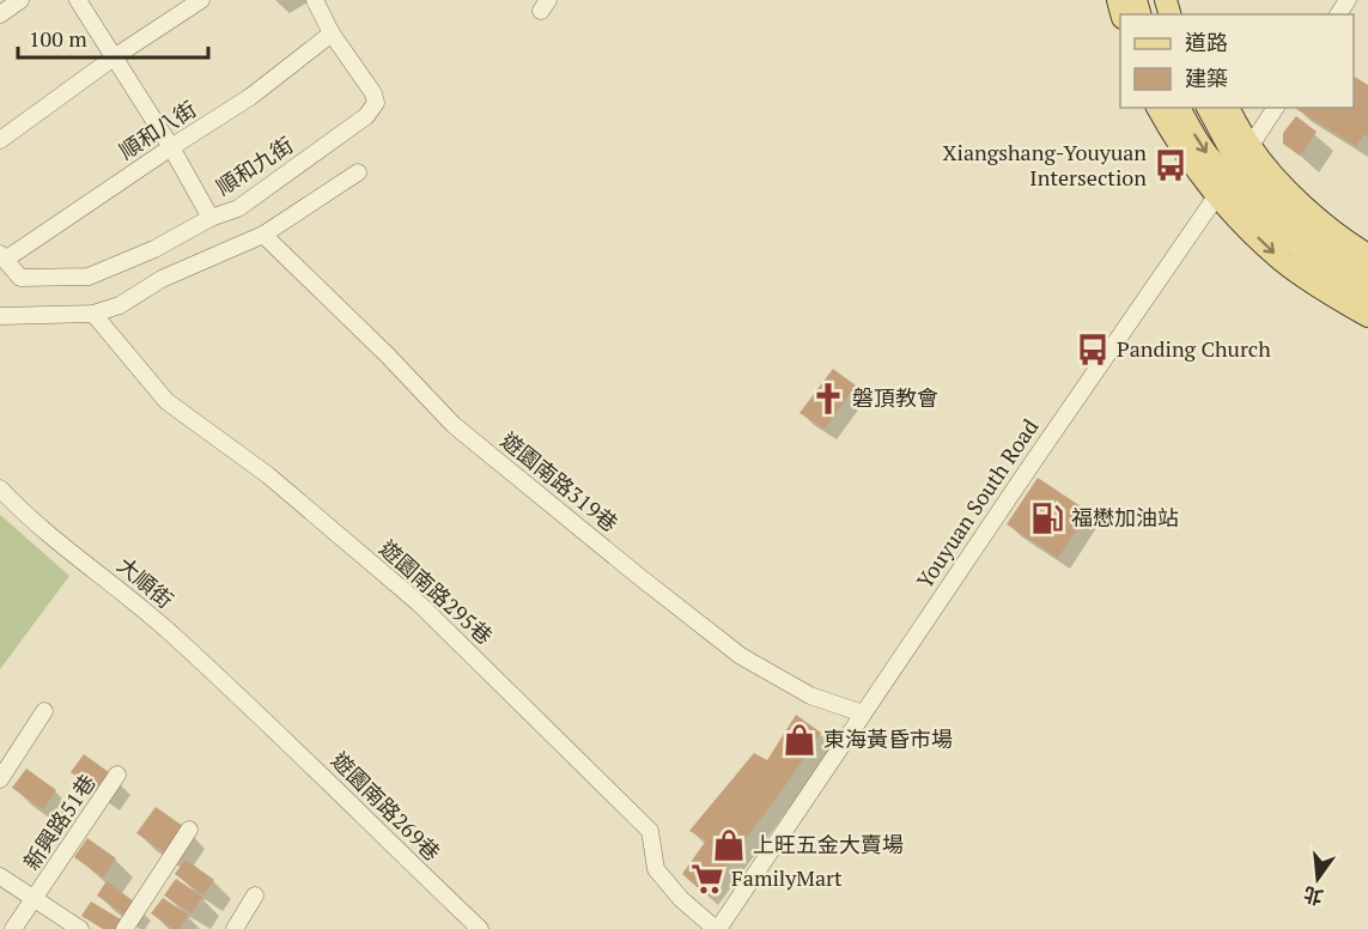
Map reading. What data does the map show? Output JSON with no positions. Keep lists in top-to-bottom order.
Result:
{
  "streets": {
    "street": [
      "順和八街",
      "順和九街",
      "遊園南路319巷",
      "Youyuan South Road",
      "大順街",
      "遊園南路295巷",
      "遊園南路269巷",
      "新興路51巷"
    ]
  },
  "crossings": [
    ["順和八街", "順和九街"],
    ["遊園南路319巷", "Youyuan South Road"],
    ["Youyuan South Road", "遊園南路295巷"],
    ["大順街", "遊園南路269巷"]
  ],
  "places": {
    "bus stop": ["Xiangshang-Youyuan Intersection", "Panding Church"],
    "church": ["磐頂教會"],
    "fuel station": ["福懋加油站"],
    "shop": ["東海黃昏市場", "上旺五金大賣場"],
    "supermarket": ["FamilyMart"]
  },
  "legend": ["道路", "建築"],
  "scale_bar": "100 m",
  "north": "bottom"
}
